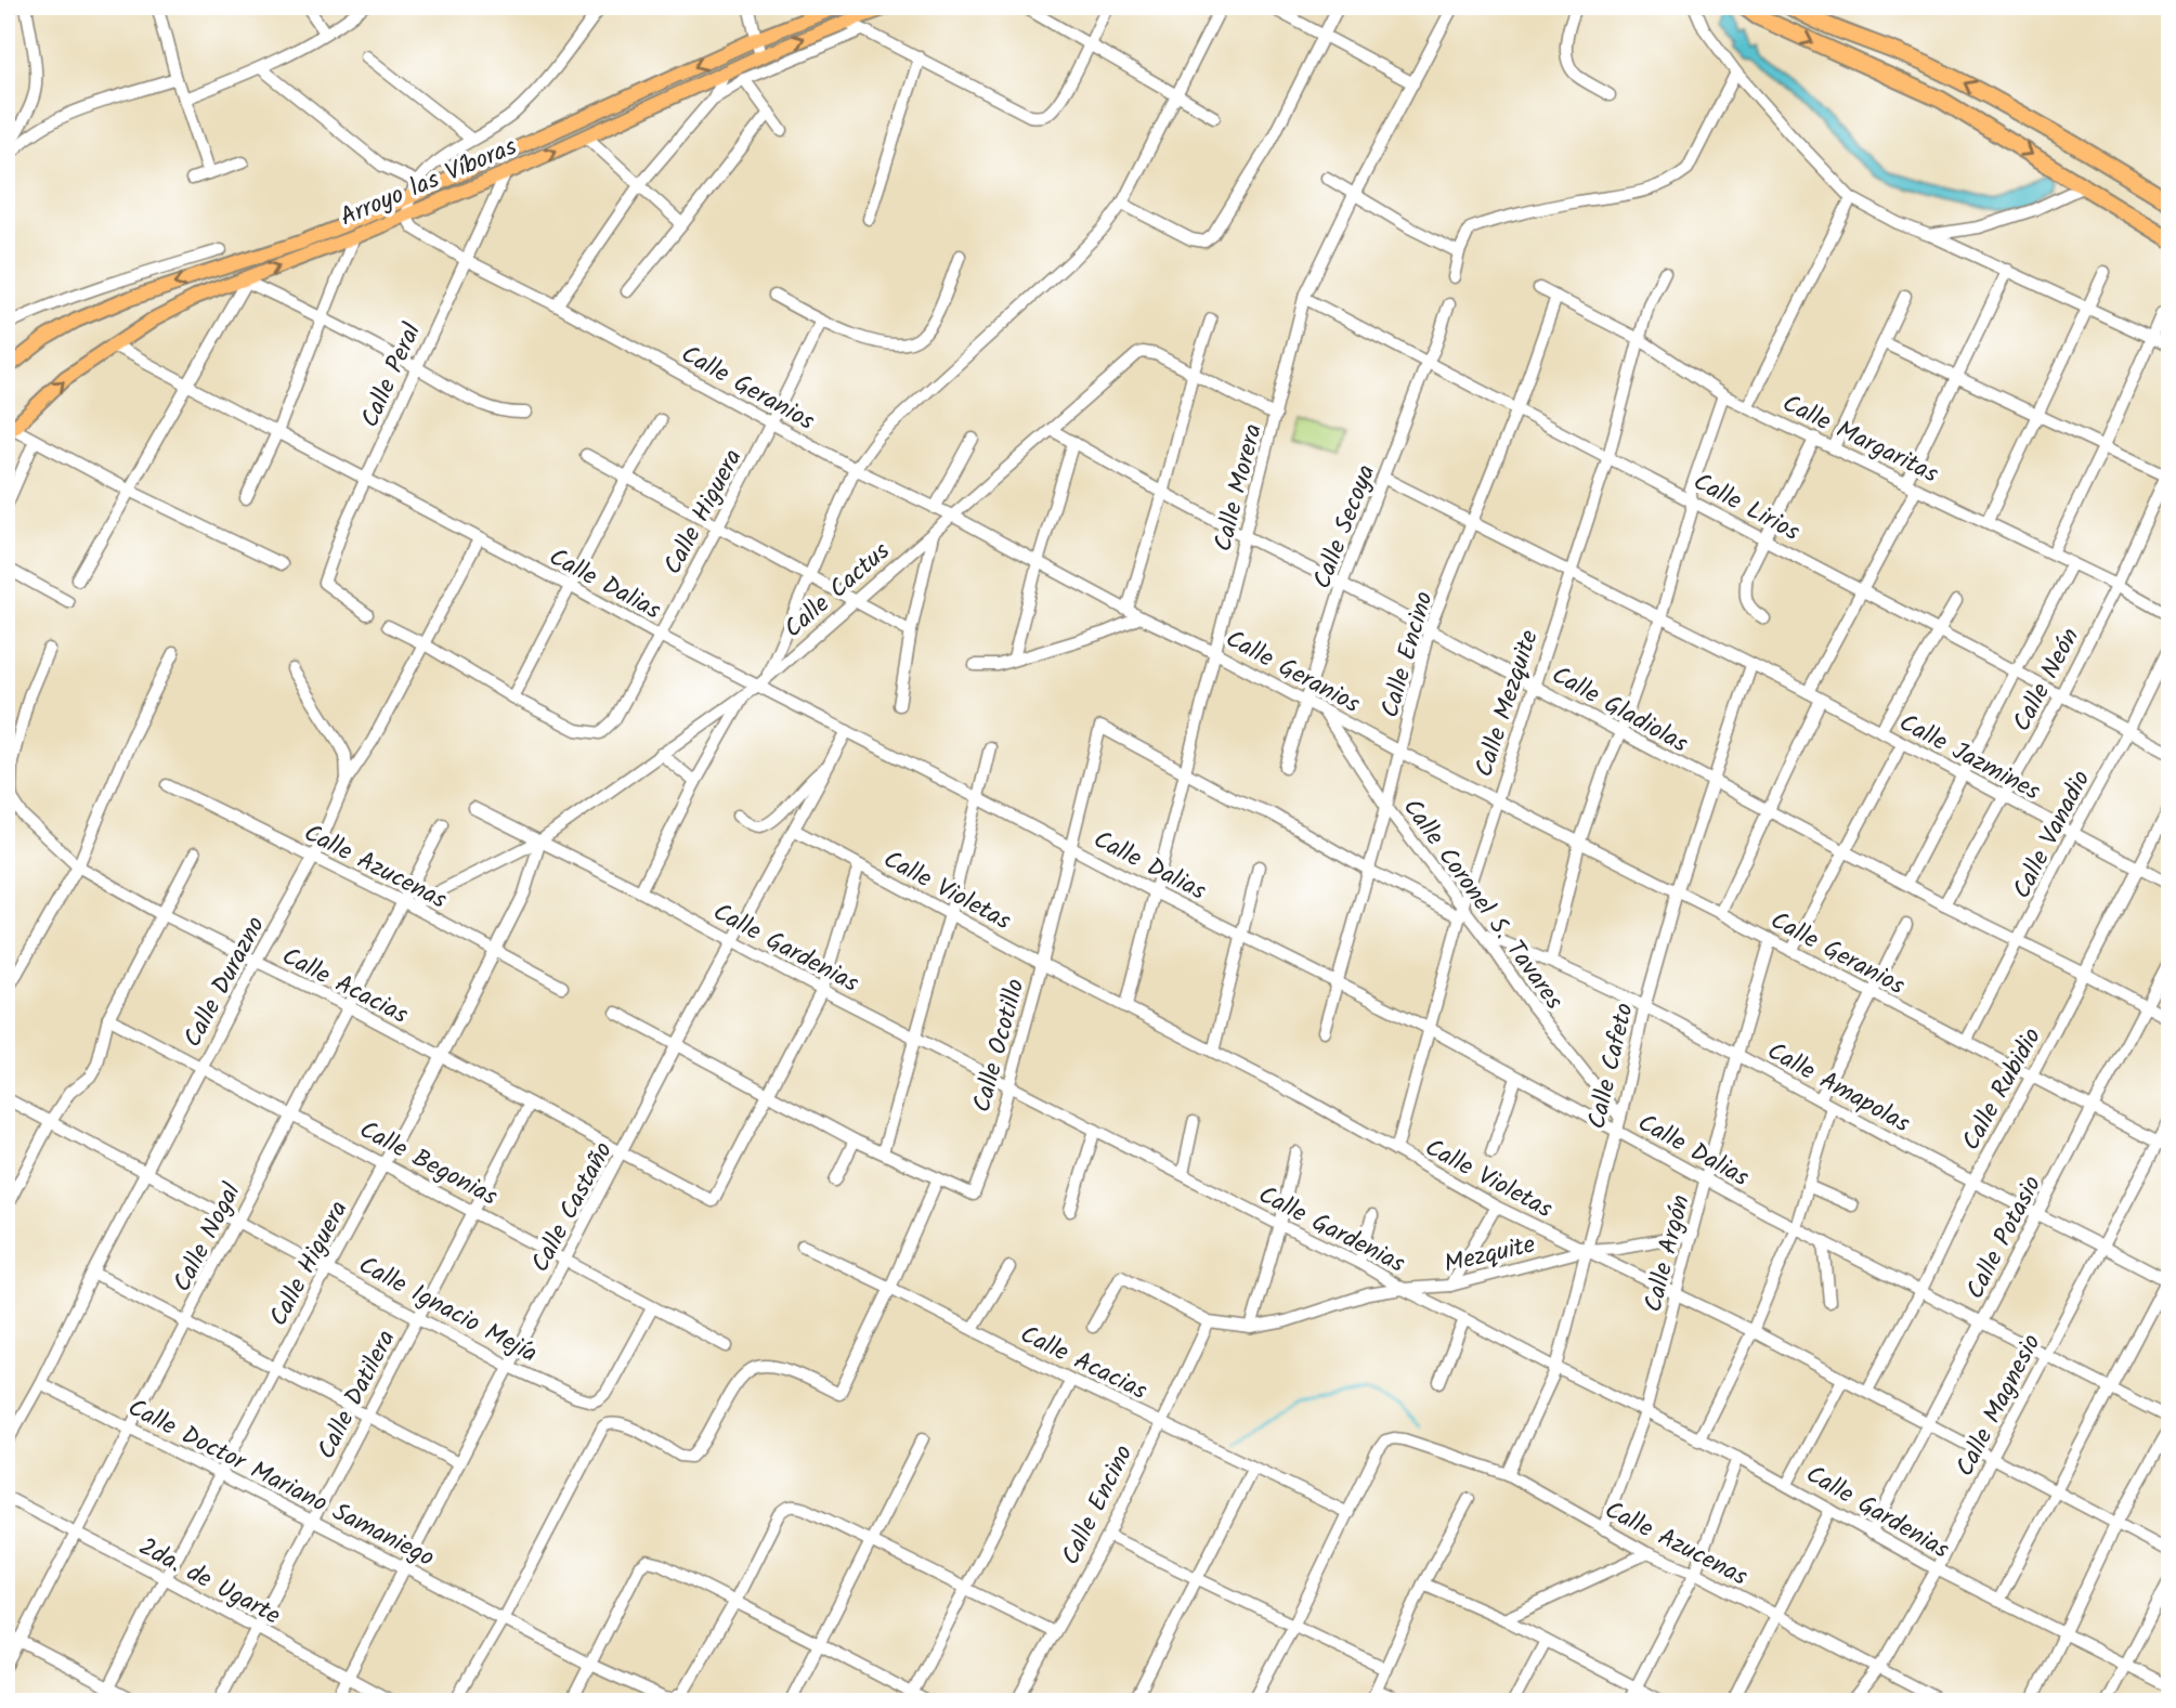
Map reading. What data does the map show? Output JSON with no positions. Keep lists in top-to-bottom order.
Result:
{
  "streets": {
    "main road": ["Arroyo las Víboras"],
    "street": [
      "Calle Peral",
      "Calle Geranios",
      "Calle Margaritas",
      "Calle Morera",
      "Calle Lirios",
      "Calle Higuera",
      "Calle Secoya",
      "Calle Dalias",
      "Calle Cactus",
      "Calle Encino",
      "Calle Neón",
      "Calle Mezquite",
      "Calle Gladiolas",
      "Calle Jazmines",
      "Calle Vanadio",
      "Calle Azucenas",
      "Calle Violetas",
      "Calle Coronel S. Tavares",
      "Calle Gardenias",
      "Calle Durazno",
      "Calle Acacias",
      "Calle Ocotillo",
      "Calle Cafeto",
      "Calle Amapolas",
      "Calle Rubidio",
      "Calle Begonias",
      "Calle Castaño",
      "Calle Nogal",
      "Calle Potasio",
      "Mezquite",
      "Calle Argón",
      "Calle Ignacio Mejía",
      "Calle Datilera",
      "Calle Magnesio",
      "Calle Doctor Mariano Samaniego",
      "2da. de Ugarte"
    ]
  },
  "crossings": [
    ["Arroyo las Víboras", "Calle Peral"],
    ["Arroyo las Víboras", "Calle Geranios"],
    ["Arroyo las Víboras", "Calle Dalias"],
    ["Calle Peral", "Calle Geranios"],
    ["Calle Peral", "Calle Dalias"],
    ["Calle Geranios", "Calle Morera"],
    ["Calle Geranios", "Calle Higuera"],
    ["Calle Geranios", "Calle Secoya"],
    ["Calle Geranios", "Calle Cactus"],
    ["Calle Geranios", "Calle Encino"],
    ["Calle Geranios", "Calle Mezquite"],
    ["Calle Geranios", "Calle Vanadio"],
    ["Calle Geranios", "Calle Coronel S. Tavares"],
    ["Calle Geranios", "Calle Cafeto"],
    ["Calle Geranios", "Calle Rubidio"],
    ["Calle Geranios", "Calle Potasio"],
    ["Calle Geranios", "Calle Argón"],
    ["Calle Geranios", "Calle Magnesio"],
    ["Calle Margaritas", "Calle Encino"],
    ["Calle Margaritas", "Calle Neón"],
    ["Calle Margaritas", "Calle Mezquite"],
    ["Calle Morera", "Calle Lirios"],
    ["Calle Morera", "Calle Dalias"],
    ["Calle Morera", "Calle Gladiolas"],
    ["Calle Morera", "Calle Violetas"],
    ["Calle Morera", "Calle Ocotillo"],
    ["Calle Lirios", "Calle Secoya"],
    ["Calle Lirios", "Calle Encino"],
    ["Calle Lirios", "Calle Neón"],
    ["Calle Lirios", "Calle Mezquite"],
    ["Calle Lirios", "Calle Vanadio"],
    ["Calle Higuera", "Calle Dalias"],
    ["Calle Higuera", "Calle Cactus"],
    ["Calle Higuera", "Calle Azucenas"],
    ["Calle Higuera", "Calle Gardenias"],
    ["Calle Higuera", "Calle Acacias"],
    ["Calle Higuera", "Calle Begonias"],
    ["Calle Higuera", "Calle Ignacio Mejía"],
    ["Calle Higuera", "Calle Doctor Mariano Samaniego"],
    ["Calle Higuera", "2da. de Ugarte"],
    ["Calle Secoya", "Calle Gladiolas"],
    ["Calle Secoya", "Calle Jazmines"],
    ["Calle Dalias", "Calle Cactus"],
    ["Calle Dalias", "Calle Encino"],
    ["Calle Dalias", "Calle Mezquite"],
    ["Calle Dalias", "Calle Durazno"],
    ["Calle Dalias", "Calle Ocotillo"],
    ["Calle Dalias", "Calle Cafeto"],
    ["Calle Dalias", "Calle Rubidio"],
    ["Calle Dalias", "Calle Castaño"],
    ["Calle Dalias", "Calle Potasio"],
    ["Calle Dalias", "Calle Argón"],
    ["Calle Dalias", "Calle Magnesio"],
    ["Calle Cactus", "Calle Gladiolas"],
    ["Calle Cactus", "Calle Azucenas"],
    ["Calle Cactus", "Calle Gardenias"],
    ["Calle Cactus", "Calle Nogal"],
    ["Calle Encino", "Calle Gladiolas"],
    ["Calle Encino", "Calle Jazmines"],
    ["Calle Encino", "Calle Coronel S. Tavares"],
    ["Calle Encino", "Calle Acacias"],
    ["Calle Encino", "Mezquite"],
    ["Calle Neón", "Calle Gladiolas"],
    ["Calle Neón", "Calle Jazmines"],
    ["Calle Mezquite", "Calle Gladiolas"],
    ["Calle Mezquite", "Calle Jazmines"],
    ["Calle Mezquite", "Calle Violetas"],
    ["Calle Mezquite", "Calle Coronel S. Tavares"],
    ["Calle Gladiolas", "Calle Vanadio"],
    ["Calle Gladiolas", "Calle Cafeto"],
    ["Calle Gladiolas", "Calle Rubidio"],
    ["Calle Gladiolas", "Calle Potasio"],
    ["Calle Jazmines", "Calle Vanadio"],
    ["Calle Jazmines", "Calle Cafeto"],
    ["Calle Jazmines", "Calle Rubidio"],
    ["Calle Azucenas", "Calle Durazno"],
    ["Calle Azucenas", "Calle Acacias"],
    ["Calle Azucenas", "Calle Cafeto"],
    ["Calle Azucenas", "Calle Nogal"],
    ["Calle Azucenas", "Calle Argón"],
    ["Calle Azucenas", "Calle Magnesio"],
    ["Calle Violetas", "Calle Ocotillo"],
    ["Calle Violetas", "Calle Cafeto"],
    ["Calle Violetas", "Calle Rubidio"],
    ["Calle Violetas", "Calle Castaño"],
    ["Calle Violetas", "Calle Potasio"],
    ["Calle Violetas", "Mezquite"],
    ["Calle Violetas", "Calle Argón"],
    ["Calle Violetas", "Calle Magnesio"],
    ["Calle Coronel S. Tavares", "Calle Cafeto"],
    ["Calle Coronel S. Tavares", "Calle Amapolas"],
    ["Calle Gardenias", "Calle Ocotillo"],
    ["Calle Gardenias", "Calle Cafeto"],
    ["Calle Gardenias", "Calle Castaño"],
    ["Calle Gardenias", "Calle Potasio"],
    ["Calle Gardenias", "Mezquite"],
    ["Calle Gardenias", "Calle Argón"],
    ["Calle Gardenias", "Calle Magnesio"],
    ["Calle Durazno", "Calle Acacias"],
    ["Calle Durazno", "Calle Begonias"],
    ["Calle Durazno", "Calle Ignacio Mejía"],
    ["Calle Durazno", "Calle Doctor Mariano Samaniego"],
    ["Calle Acacias", "Calle Castaño"],
    ["Calle Acacias", "Calle Nogal"],
    ["Calle Acacias", "Calle Datilera"],
    ["Calle Cafeto", "Calle Amapolas"],
    ["Calle Cafeto", "Mezquite"],
    ["Calle Amapolas", "Calle Rubidio"],
    ["Calle Amapolas", "Calle Potasio"],
    ["Calle Amapolas", "Calle Argón"],
    ["Calle Amapolas", "Calle Magnesio"],
    ["Calle Begonias", "Calle Castaño"],
    ["Calle Begonias", "Calle Nogal"],
    ["Calle Begonias", "Calle Ignacio Mejía"],
    ["Calle Begonias", "Calle Datilera"],
    ["Calle Castaño", "Calle Ignacio Mejía"],
    ["Calle Castaño", "Calle Doctor Mariano Samaniego"],
    ["Calle Castaño", "2da. de Ugarte"],
    ["Calle Nogal", "Calle Ignacio Mejía"],
    ["Calle Nogal", "Calle Doctor Mariano Samaniego"],
    ["Calle Nogal", "2da. de Ugarte"],
    ["Mezquite", "Calle Argón"],
    ["Calle Ignacio Mejía", "Calle Datilera"],
    ["Calle Datilera", "Calle Doctor Mariano Samaniego"],
    ["Calle Datilera", "2da. de Ugarte"]
  ]
}
